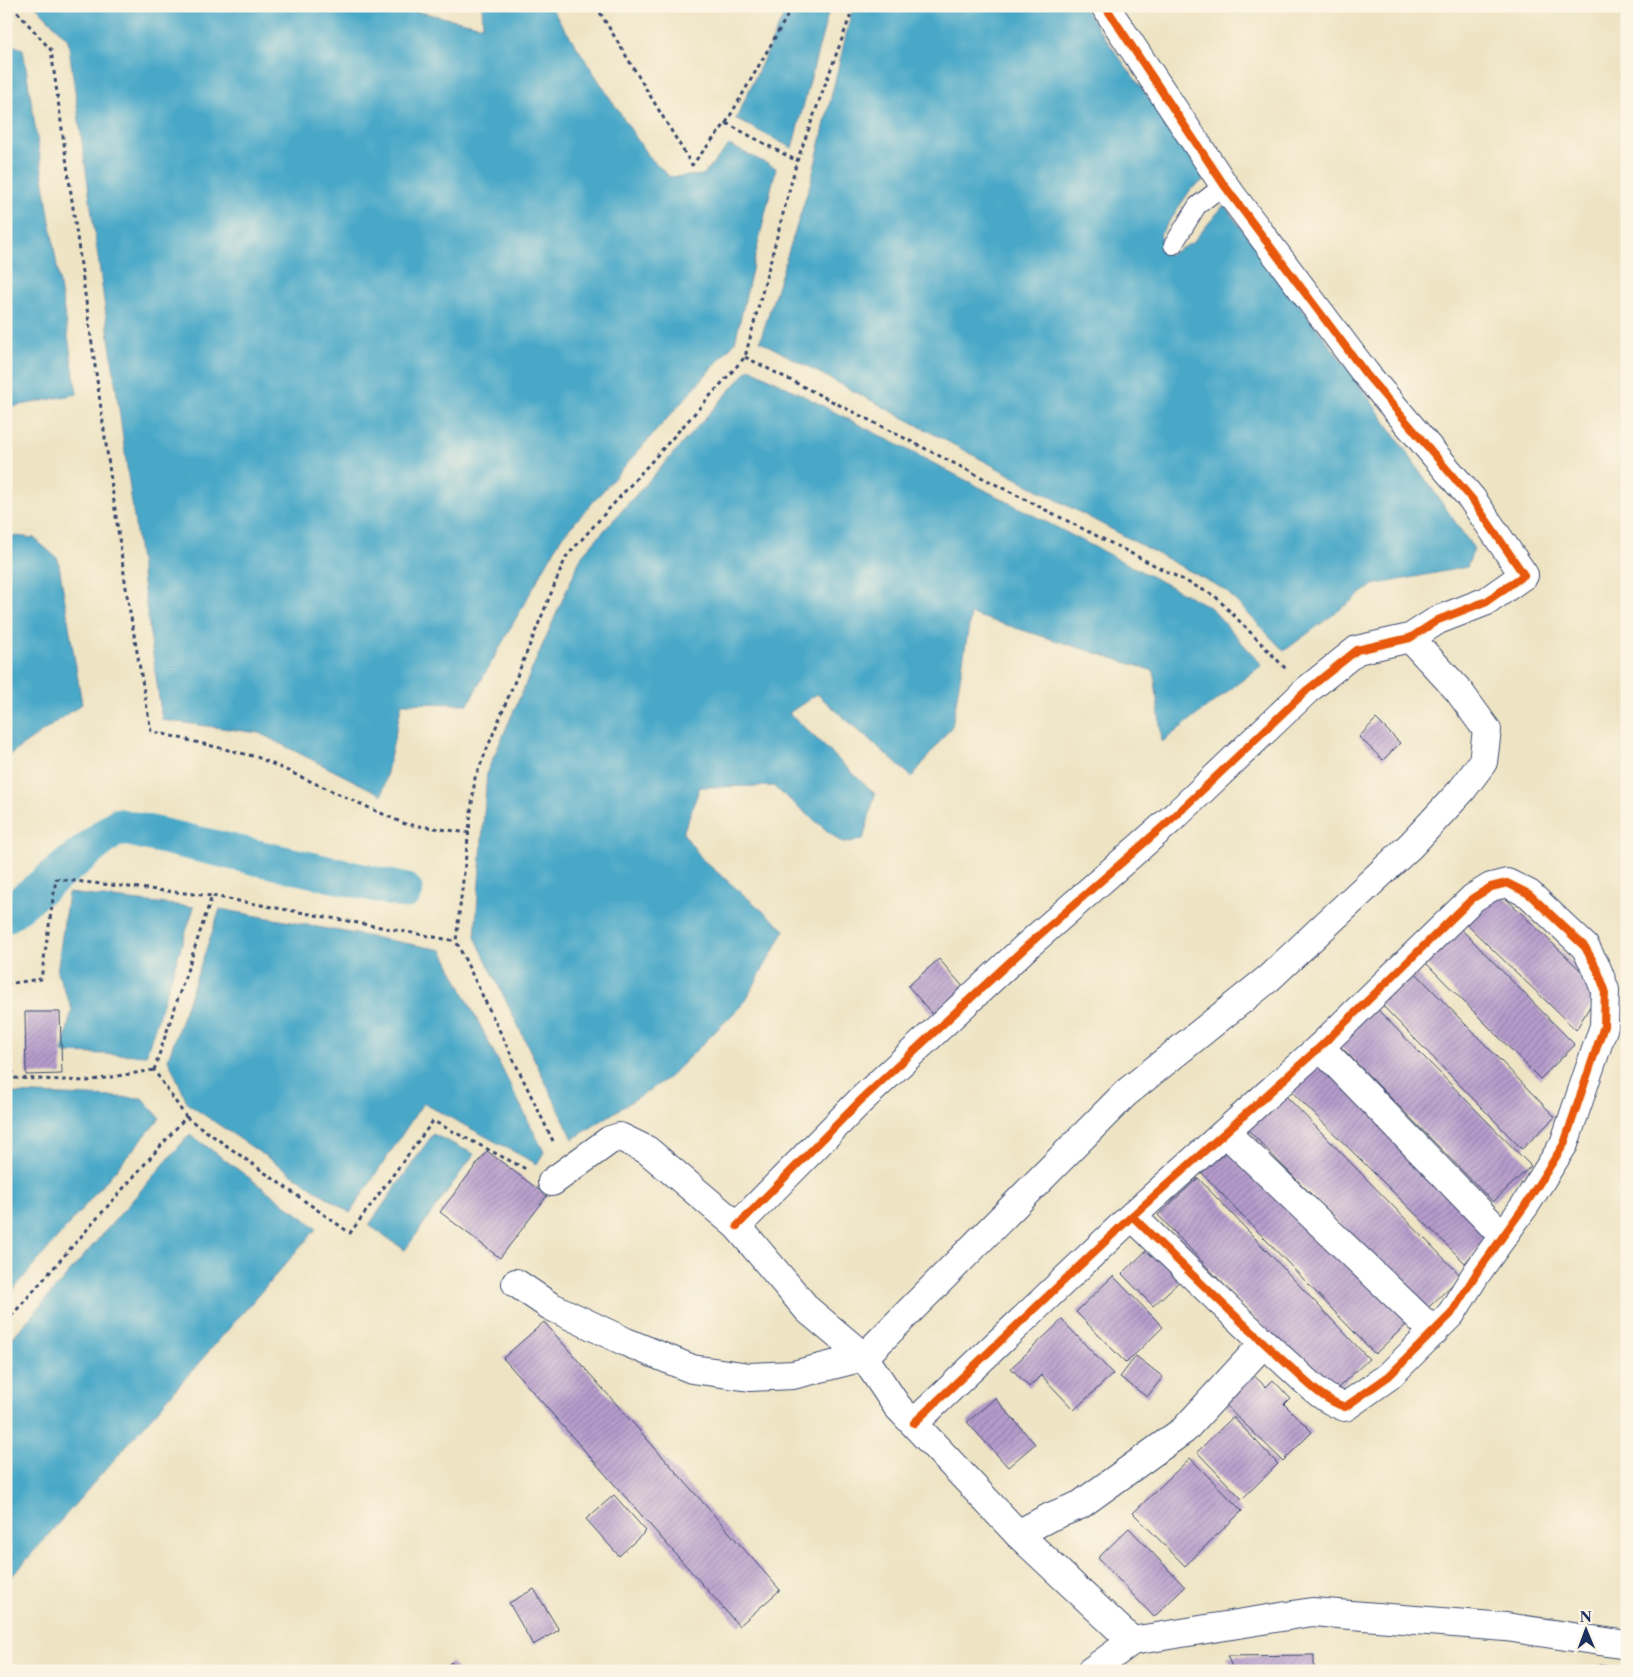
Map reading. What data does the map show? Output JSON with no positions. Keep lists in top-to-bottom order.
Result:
{
  "north": "top"
}
